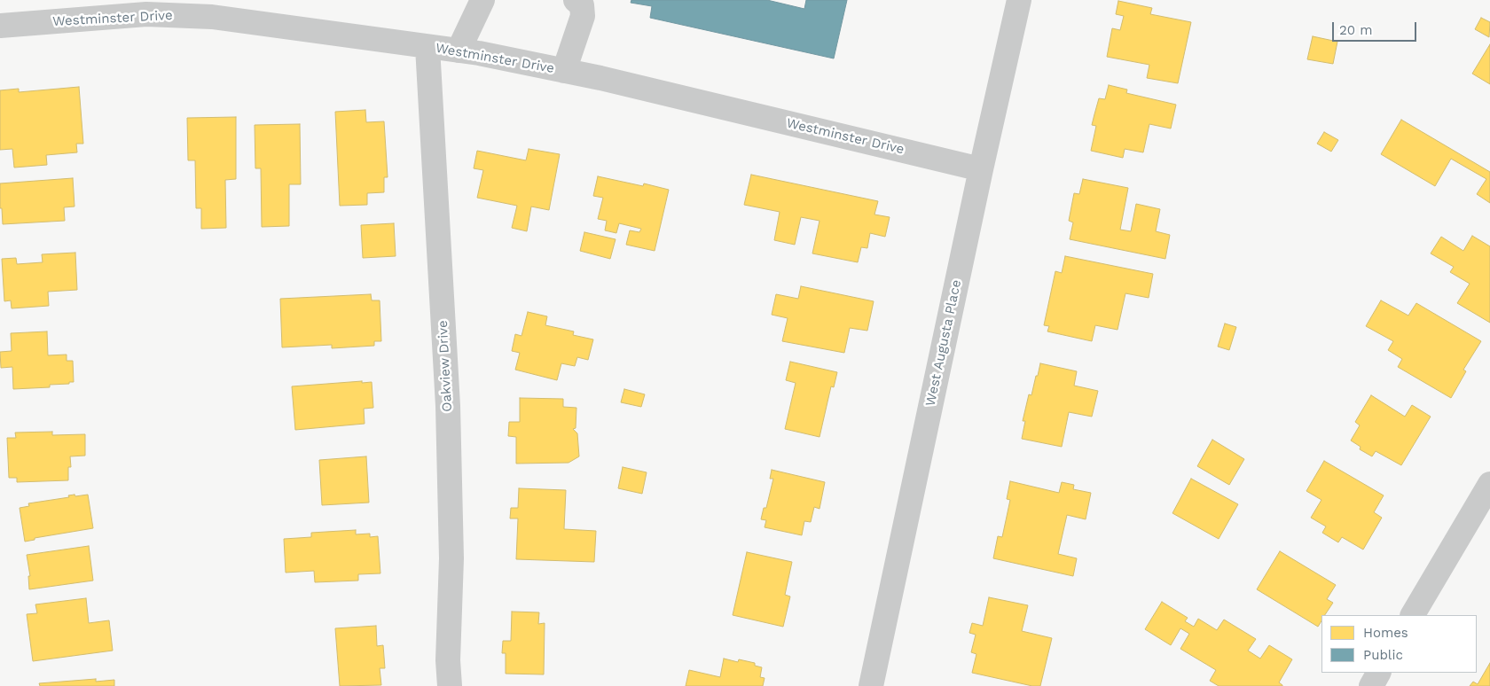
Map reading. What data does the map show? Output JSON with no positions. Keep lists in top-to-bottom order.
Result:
{
  "streets": {
    "street": ["Westminster Drive", "West Augusta Place", "Oakview Drive"]
  },
  "crossings": [
    ["Westminster Drive", "West Augusta Place"],
    ["Westminster Drive", "Oakview Drive"]
  ],
  "legend": ["Homes", "Public"],
  "scale_bar": "20 m"
}
